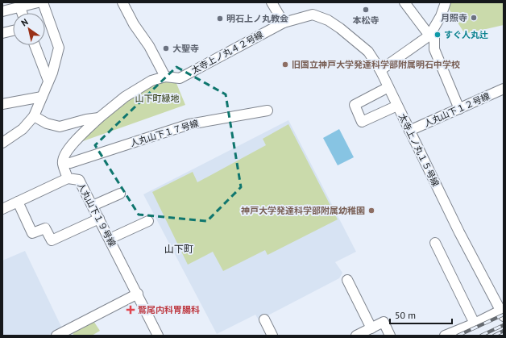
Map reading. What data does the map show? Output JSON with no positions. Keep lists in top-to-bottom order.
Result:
{
  "streets": {
    "street": [
      "太寺上ノ丸４２号線",
      "人丸山下１２号線",
      "人丸山下１７号線",
      "太寺上ノ丸１５号線",
      "人丸山下１９号線"
    ]
  },
  "crossings": [
    ["太寺上ノ丸４２号線", "太寺上ノ丸１５号線"],
    ["人丸山下１２号線", "太寺上ノ丸１５号線"],
    ["人丸山下１７号線", "人丸山下１９号線"]
  ],
  "districts": ["山下町"],
  "parks": ["山下町緑地"],
  "places": {
    "other": [
      "本松寺",
      "月照寺",
      "明石上ノ丸教会",
      "すぐ人丸辻",
      "大聖寺",
      "旧国立神戸大学発達科学部附属明石中学校",
      "神戸大学発達科学部附属幼稚園"
    ],
    "health": ["鷲尾内科胃腸科"]
  },
  "scale_bar": "50 m",
  "north": "top left"
}
